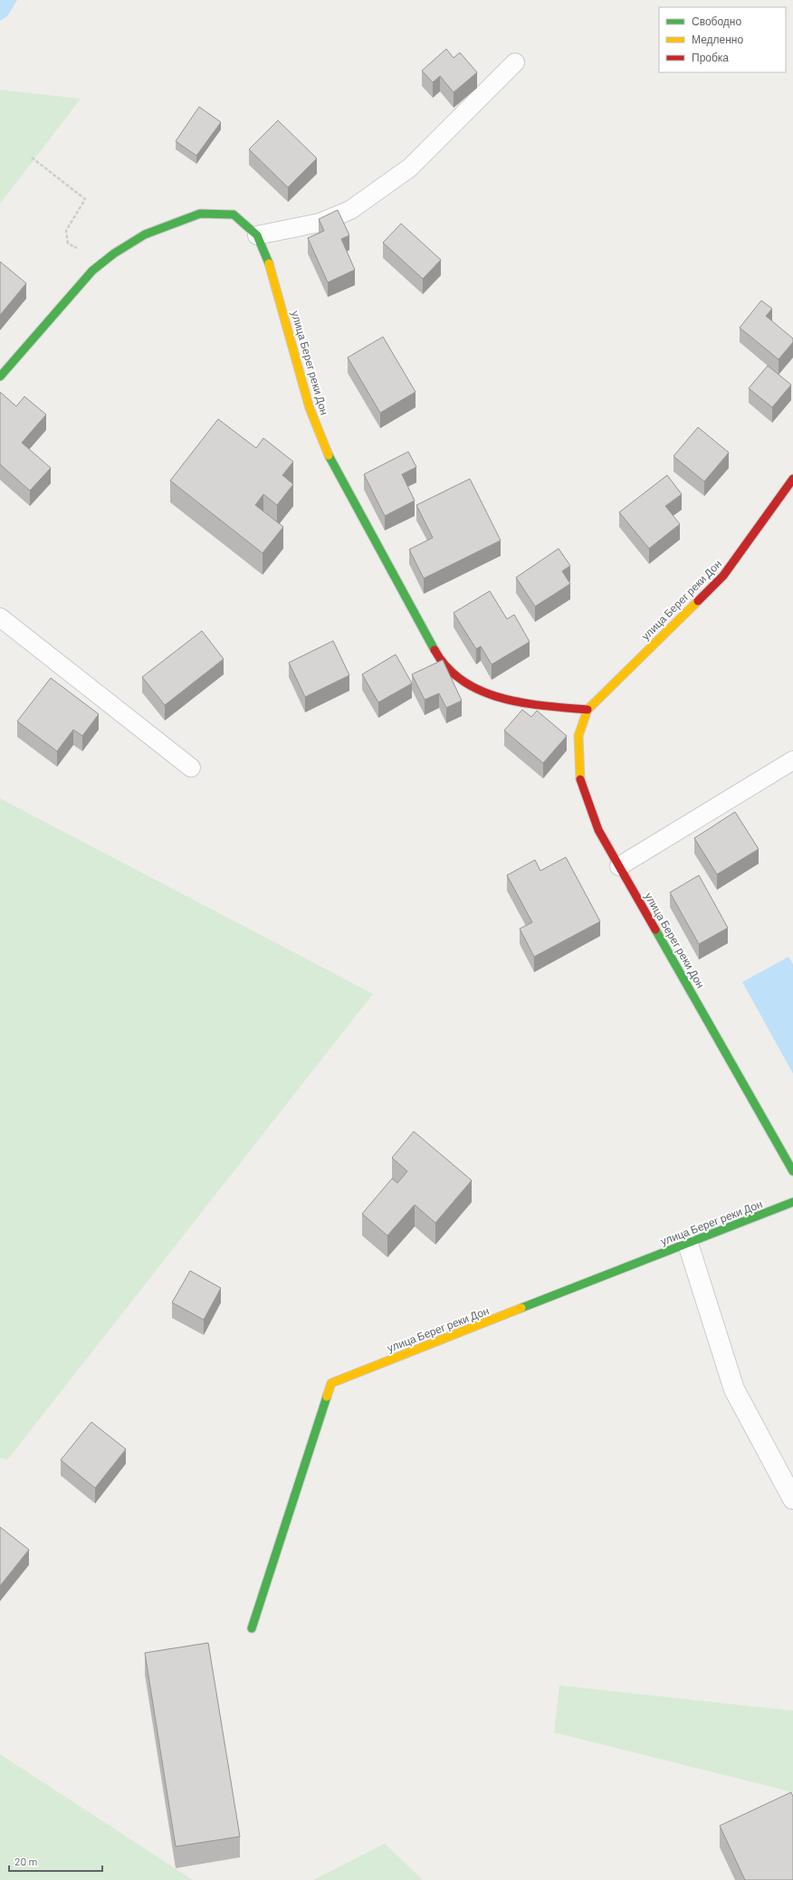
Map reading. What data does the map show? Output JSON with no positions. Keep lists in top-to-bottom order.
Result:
{
  "streets": {
    "street": ["улица Берег реки Дон"]
  },
  "legend": ["Свободно", "Медленно", "Пробка"],
  "scale_bar": "20 m"
}
